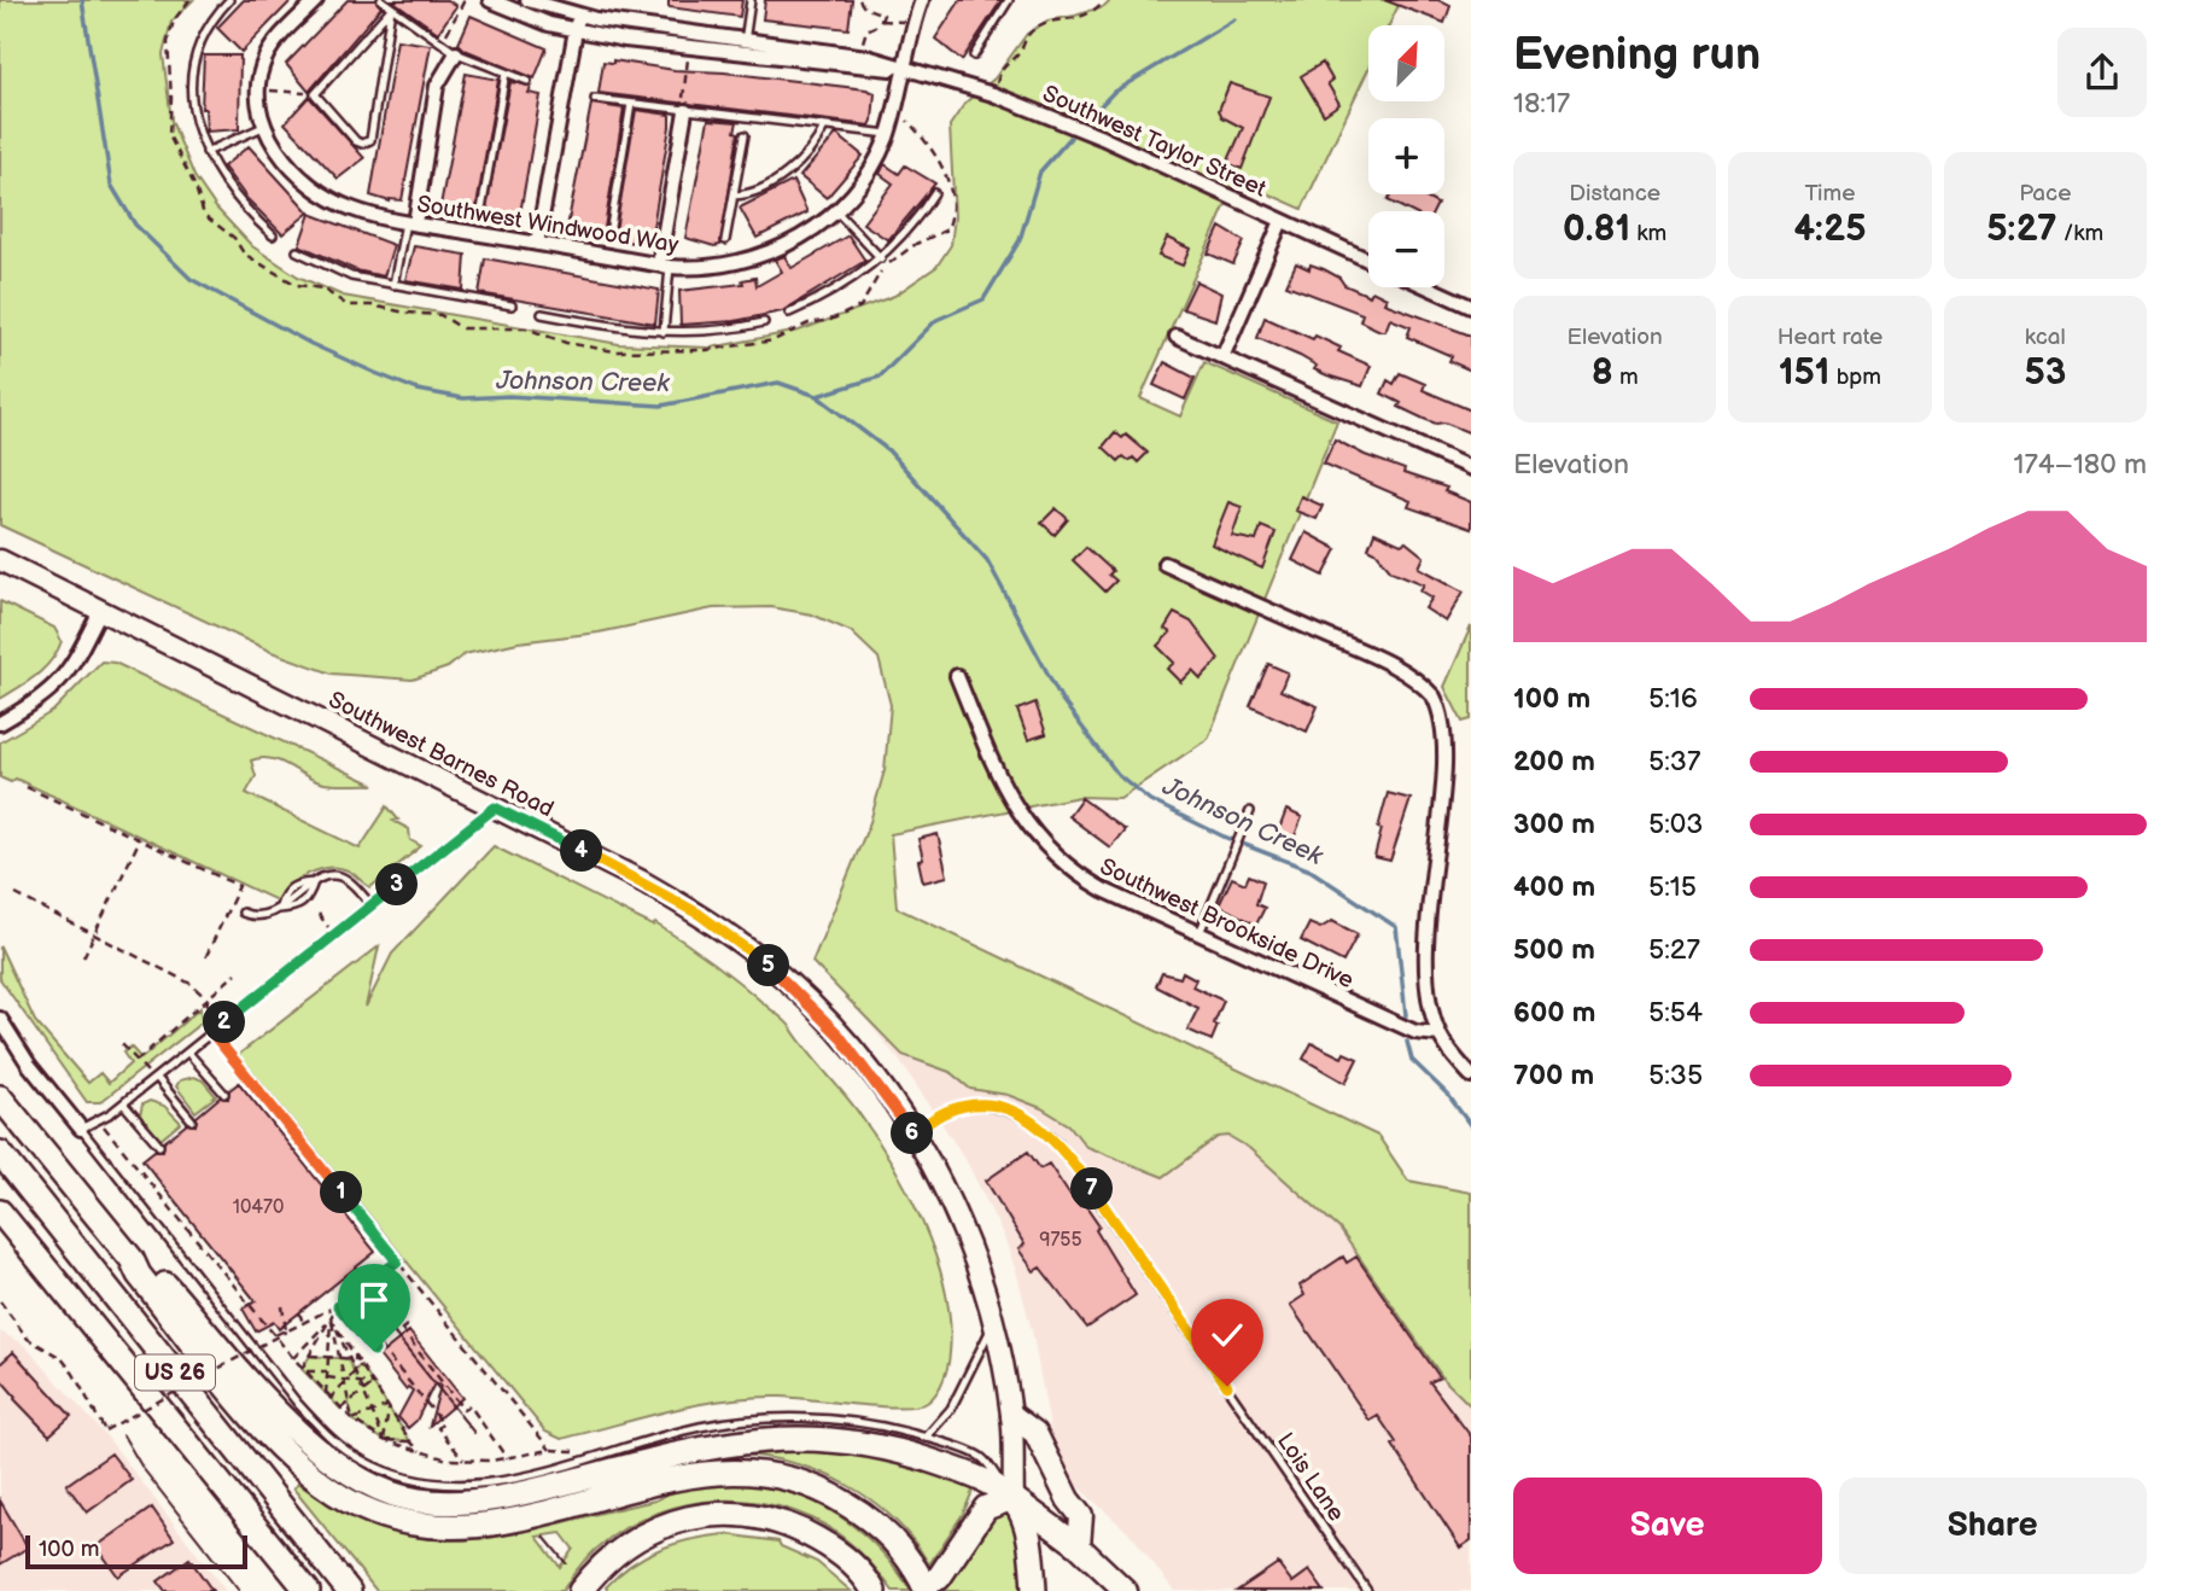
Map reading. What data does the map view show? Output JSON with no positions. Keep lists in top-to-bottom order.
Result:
{
  "streets": {
    "highway": ["US 26"],
    "main road": ["Southwest Barnes Road"],
    "street": ["Southwest Taylor Street", "Southwest Windwood Way", "Southwest Brookside Drive"],
    "lane": ["Lois Lane"]
  },
  "crossings": [
    ["Southwest Taylor Street", "Southwest Windwood Way"],
    ["Southwest Barnes Road", "Lois Lane"]
  ],
  "water": ["Johnson Creek"],
  "house_numbers": ["10470", "9755"],
  "scale_bar": "100 m",
  "north": "top right",
  "page": {
    "heading": ["Evening run", "18:17"],
    "map_buttons": ["+", "−"],
    "stats": [
      ["Distance", "0.81 km"],
      ["Time", "4:25"],
      ["Pace", "5:27 /km"],
      ["Elevation", "8 m"],
      ["Heart rate", "151 bpm"],
      ["kcal", "53"]
    ],
    "chart": ["Elevation", "174–180 m"],
    "list": [
      {
        "name": "100 m",
        "note": "5:16"
      },
      {
        "name": "200 m",
        "note": "5:37"
      },
      {
        "name": "300 m",
        "note": "5:03"
      },
      {
        "name": "400 m",
        "note": "5:15"
      },
      {
        "name": "500 m",
        "note": "5:27"
      },
      {
        "name": "600 m",
        "note": "5:54"
      },
      {
        "name": "700 m",
        "note": "5:35"
      }
    ],
    "pins": [
      "4",
      "3",
      "5",
      "2",
      "6",
      "7",
      "1"
    ],
    "buttons": ["Save", "Share"],
    "scale": "100 m"
  }
}
